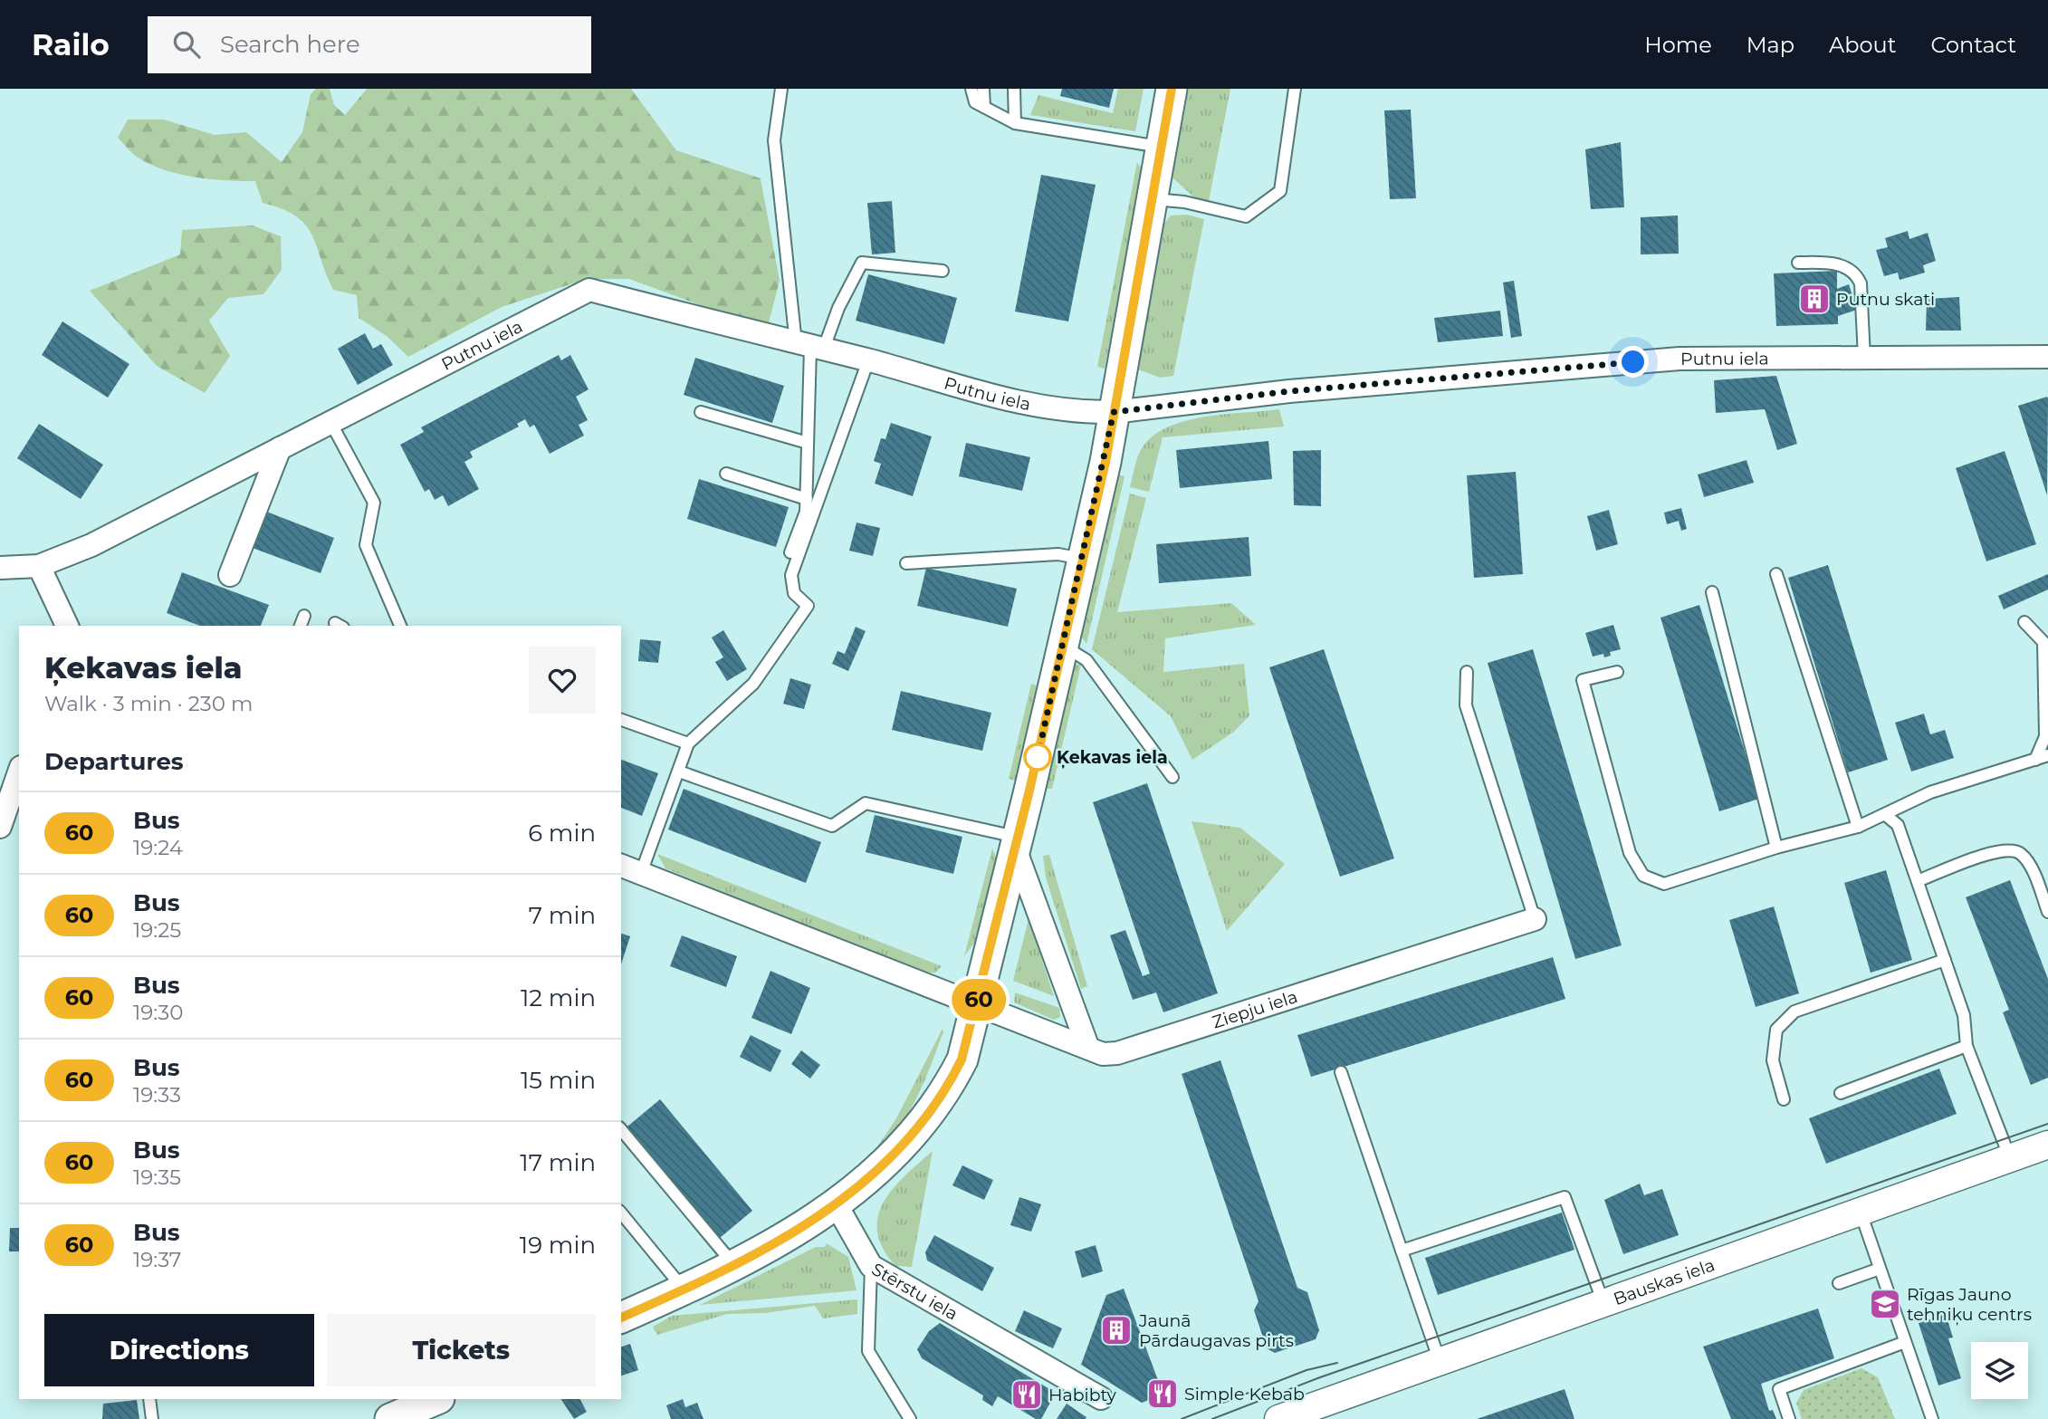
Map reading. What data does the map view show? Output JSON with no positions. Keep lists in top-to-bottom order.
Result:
{
  "streets": {
    "street": [
      "Putnu iela",
      "Ziepju iela",
      "Bauskas iela",
      "Stērstu iela"
    ]
  },
  "places": {
    "building": ["Putnu skati", "Jaunā Pārdaugavas pirts"],
    "other": ["Ķekavas iela"],
    "school or university": ["Rīgas Jauno tehniķu centrs"],
    "restaurant": ["Simple Kebab", "Habibty"]
  },
  "lines": ["bus line 60"],
  "page": {
    "header": "Railo",
    "search": "Search here",
    "nav": [
      "Home",
      "Map",
      "About",
      "Contact"
    ],
    "on_map": "60",
    "heading": [
      ["Ķekavas iela", "Walk · 3 min · 230 m"],
      "Departures"
    ],
    "list": [
      {
        "mark": "60",
        "name": "Bus",
        "note": "19:24",
        "value": "6 min"
      },
      {
        "mark": "60",
        "name": "Bus",
        "note": "19:25",
        "value": "7 min"
      },
      {
        "mark": "60",
        "name": "Bus",
        "note": "19:30",
        "value": "12 min"
      },
      {
        "mark": "60",
        "name": "Bus",
        "note": "19:33",
        "value": "15 min"
      },
      {
        "mark": "60",
        "name": "Bus",
        "note": "19:35",
        "value": "17 min"
      },
      {
        "mark": "60",
        "name": "Bus",
        "note": "19:37",
        "value": "19 min"
      }
    ],
    "buttons": ["Directions", "Tickets"]
  }
}
